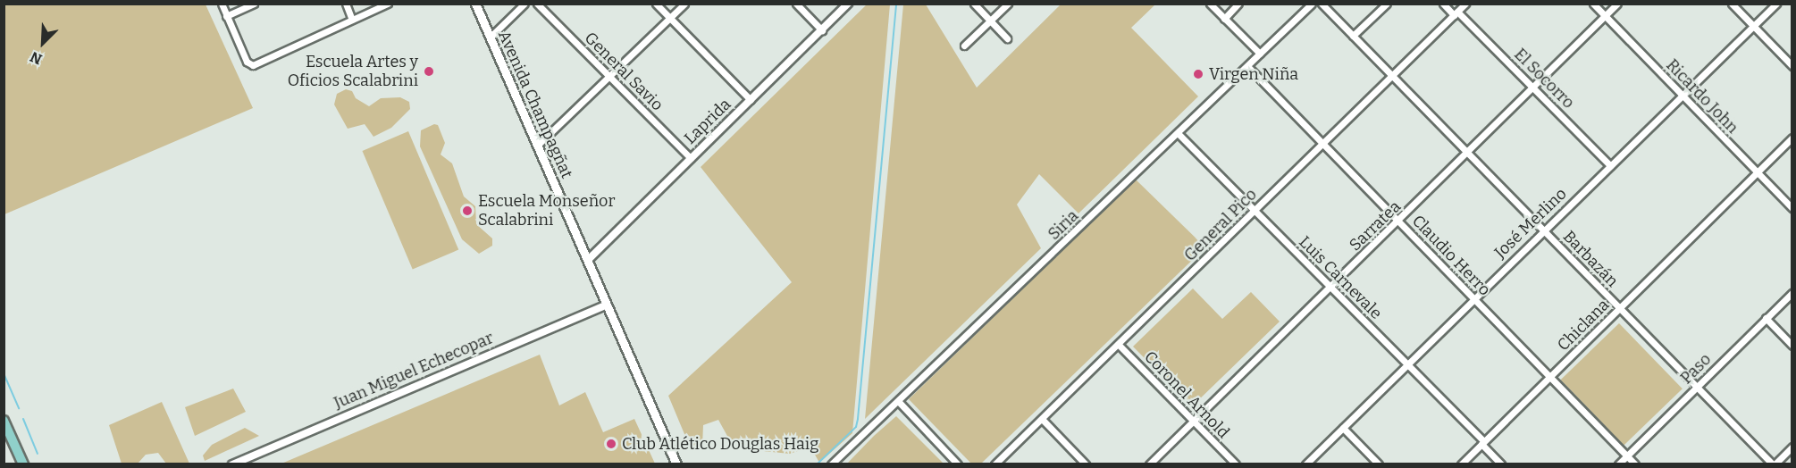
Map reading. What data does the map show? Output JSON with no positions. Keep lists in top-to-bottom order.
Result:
{
  "streets": {
    "main road": ["Avenida Champagñat"],
    "street": [
      "General Savio",
      "El Socorro",
      "Ricardo John",
      "Laprida",
      "José Merlino",
      "Siria",
      "General Pico",
      "Sarratea",
      "Claudio Herro",
      "Barbazán",
      "Luis Carnevale",
      "Chiclana",
      "Paso",
      "Juan Miguel Echecopar",
      "Coronel Arnold"
    ]
  },
  "crossings": [
    ["General Savio", "Laprida"],
    ["El Socorro", "José Merlino"],
    ["El Socorro", "General Pico"],
    ["El Socorro", "Sarratea"],
    ["Ricardo John", "José Merlino"],
    ["Ricardo John", "Sarratea"],
    ["Ricardo John", "Chiclana"],
    ["Avenida Champagñat", "Laprida"],
    ["Avenida Champagñat", "Juan Miguel Echecopar"],
    ["José Merlino", "Claudio Herro"],
    ["José Merlino", "Barbazán"],
    ["José Merlino", "Luis Carnevale"],
    ["Siria", "Claudio Herro"],
    ["Siria", "Luis Carnevale"],
    ["General Pico", "Claudio Herro"],
    ["General Pico", "Barbazán"],
    ["General Pico", "Luis Carnevale"],
    ["General Pico", "Coronel Arnold"],
    ["Sarratea", "Claudio Herro"],
    ["Sarratea", "Barbazán"],
    ["Sarratea", "Luis Carnevale"],
    ["Sarratea", "Coronel Arnold"],
    ["Claudio Herro", "Chiclana"],
    ["Claudio Herro", "Paso"],
    ["Barbazán", "Chiclana"],
    ["Barbazán", "Paso"],
    ["Luis Carnevale", "Chiclana"]
  ],
  "places": [
    "Escuela Artes y Oficios Scalabrini",
    "Virgen Niña",
    "Escuela Monseñor Scalabrini",
    "Club Atlético Douglas Haig"
  ],
  "north": "bottom left"
}
